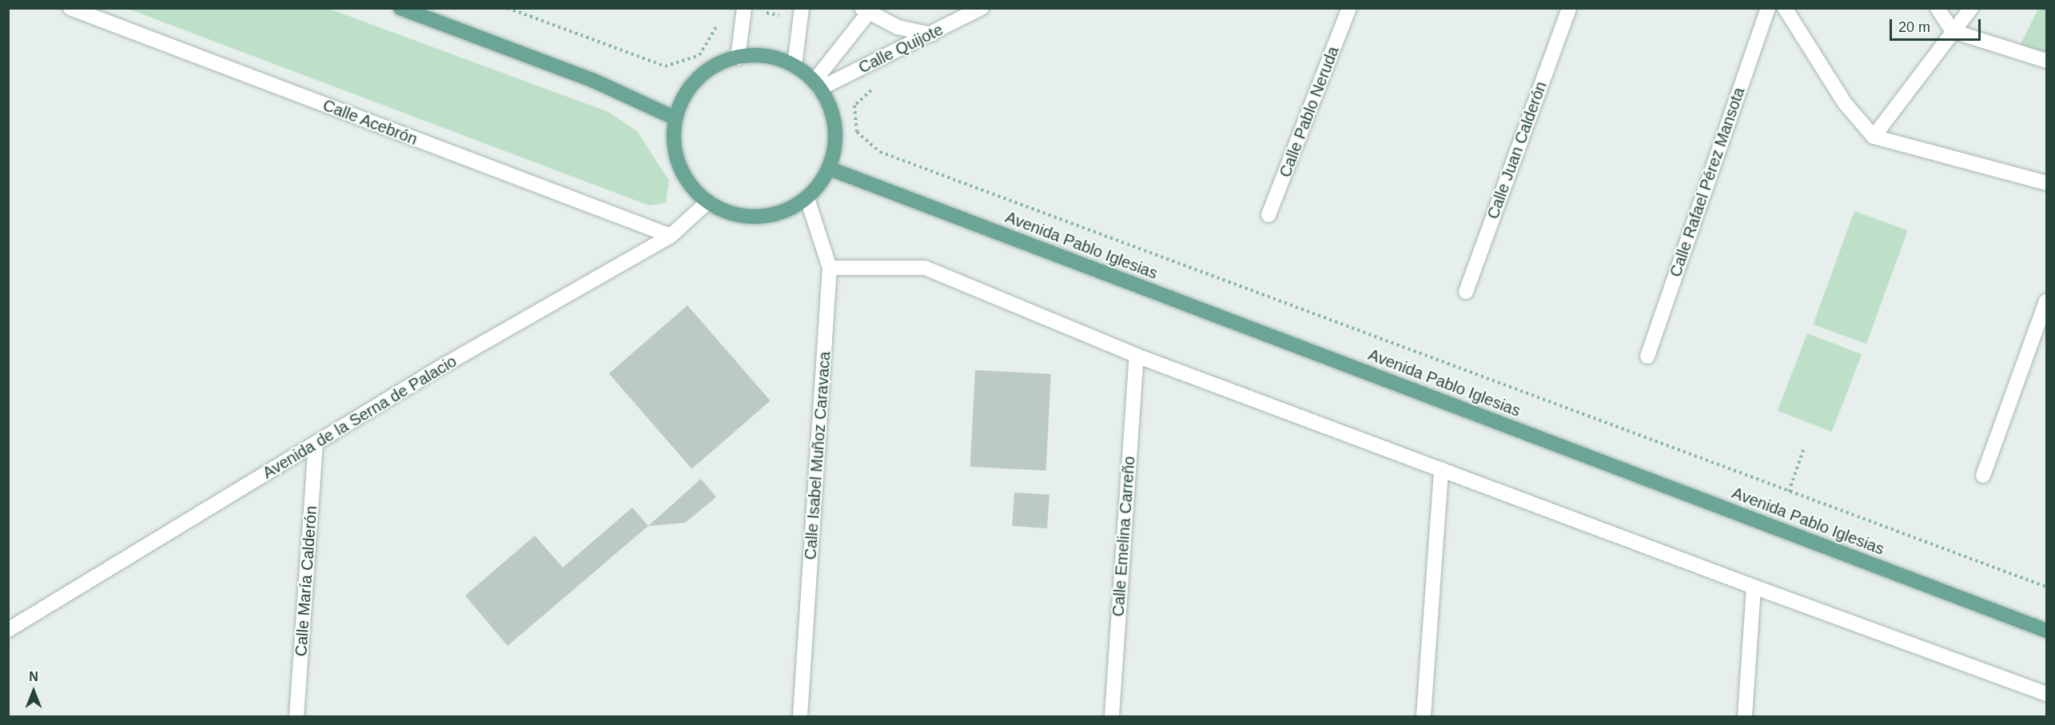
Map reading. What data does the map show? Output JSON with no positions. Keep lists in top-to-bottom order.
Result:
{
  "streets": {
    "main road": ["Avenida Pablo Iglesias"],
    "street": [
      "Calle Quijote",
      "Calle Pablo Neruda",
      "Calle Acebrón",
      "Calle Juan Calderón",
      "Calle Rafael Pérez Mansota",
      "Avenida de la Serna de Palacio",
      "Calle Isabel Muñoz Caravaca",
      "Calle Emelina Carreño",
      "Calle María Calderón"
    ]
  },
  "crossings": [
    ["Calle Quijote", "Avenida Pablo Iglesias"],
    ["Calle Quijote", "Avenida de la Serna de Palacio"],
    ["Calle Quijote", "Calle Isabel Muñoz Caravaca"],
    ["Calle Acebrón", "Avenida de la Serna de Palacio"],
    ["Avenida Pablo Iglesias", "Avenida de la Serna de Palacio"],
    ["Avenida Pablo Iglesias", "Calle Isabel Muñoz Caravaca"],
    ["Avenida de la Serna de Palacio", "Calle Isabel Muñoz Caravaca"],
    ["Avenida de la Serna de Palacio", "Calle María Calderón"]
  ],
  "scale_bar": "20 m",
  "north": "top"
}
